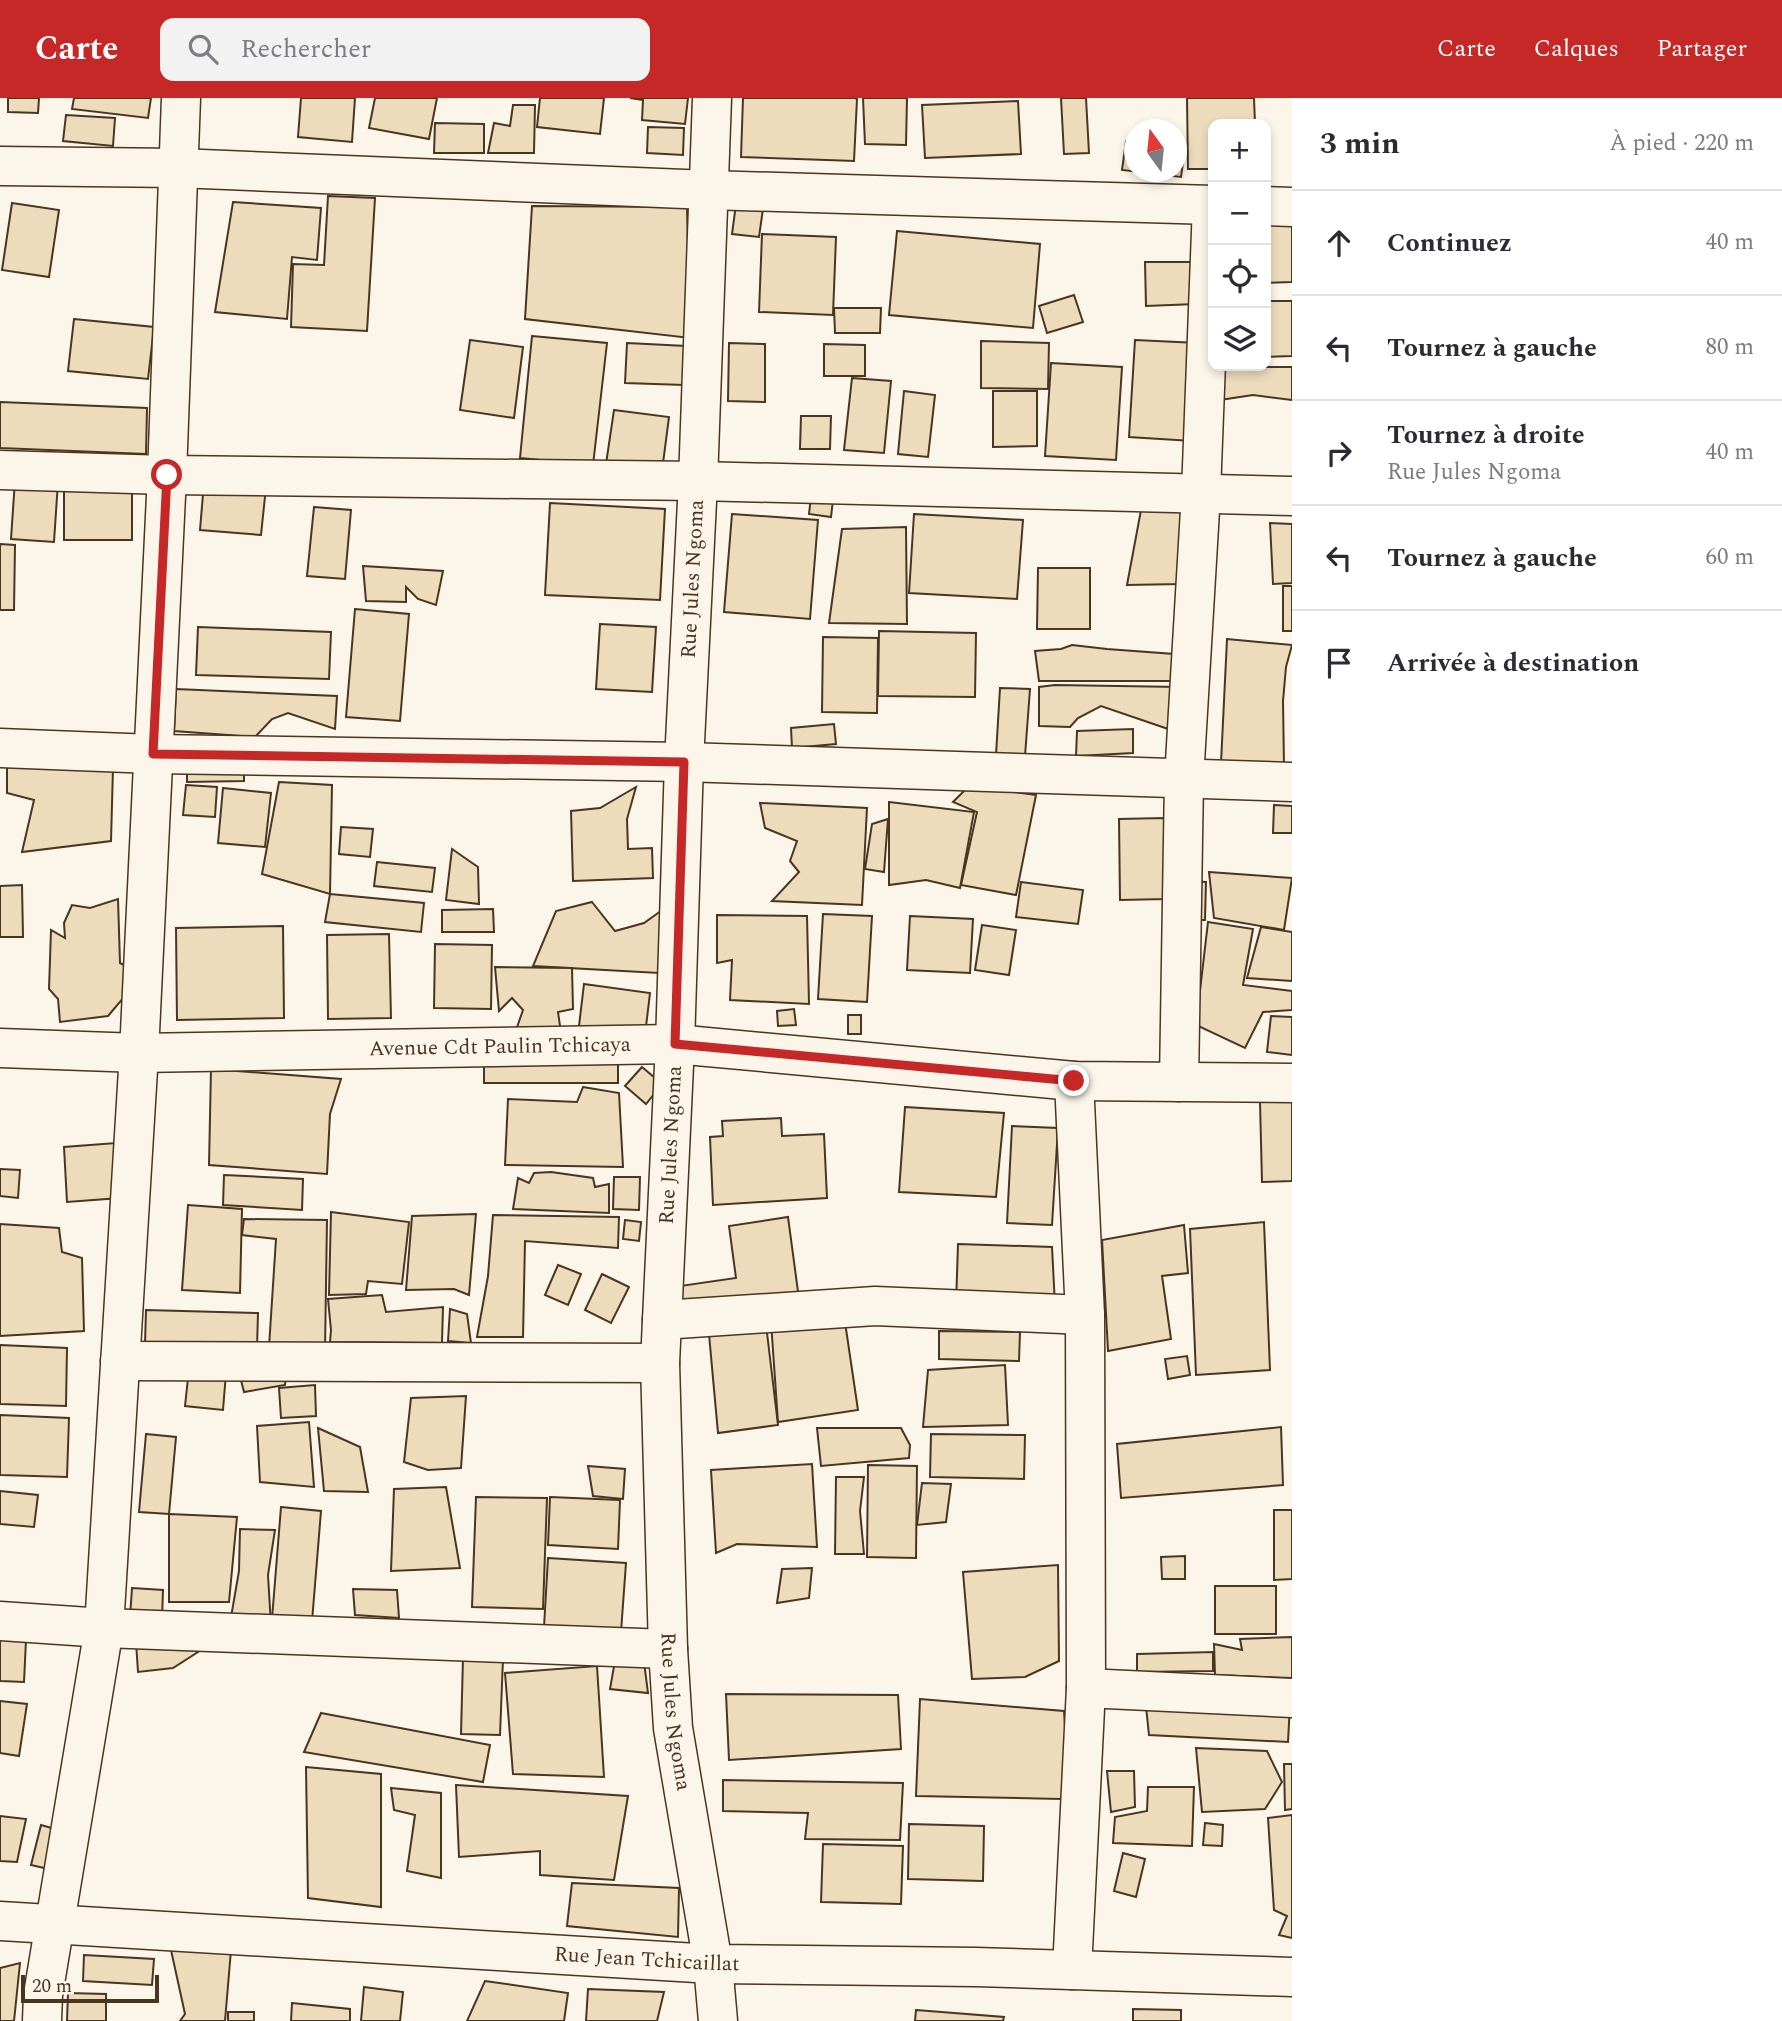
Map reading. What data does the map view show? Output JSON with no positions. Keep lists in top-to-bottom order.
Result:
{
  "streets": {
    "street": ["Rue Jules Ngoma", "Avenue Cdt Paulin Tchicaya", "Rue Jean Tchicaillat"]
  },
  "crossings": [
    ["Rue Jules Ngoma", "Avenue Cdt Paulin Tchicaya"],
    ["Rue Jules Ngoma", "Rue Jean Tchicaillat"]
  ],
  "scale_bar": "20 m",
  "north": "top",
  "page": {
    "header": "Carte",
    "search": "Rechercher",
    "nav": ["Carte", "Calques", "Partager"],
    "heading": ["3 min", "À pied · 220 m"],
    "map_buttons": ["+", "−"],
    "list": [
      ["Continuez", "40 m"],
      ["Tournez à gauche", "80 m"],
      ["Tournez à droite", "Rue Jules Ngoma", "40 m"],
      ["Tournez à gauche", "60 m"],
      "Arrivée à destination"
    ],
    "scale": "20 m"
  }
}
